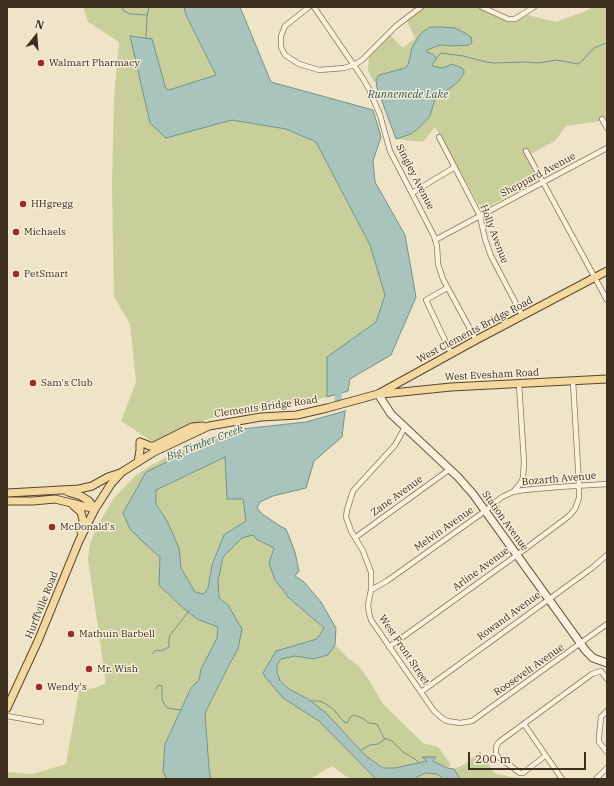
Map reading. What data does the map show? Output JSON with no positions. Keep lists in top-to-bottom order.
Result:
{
  "streets": {
    "main road": [
      "West Clements Bridge Road",
      "West Evesham Road",
      "Clements Bridge Road",
      "Hurffville Road"
    ],
    "street": [
      "Sheppard Avenue",
      "Singley Avenue",
      "Holly Avenue",
      "Bozarth Avenue",
      "Zane Avenue",
      "Station Avenue",
      "Melvin Avenue",
      "Arline Avenue",
      "Rowand Avenue",
      "West Front Street",
      "Roosevelt Avenue"
    ]
  },
  "crossings": [
    ["Sheppard Avenue", "Singley Avenue"],
    ["Sheppard Avenue", "Holly Avenue"],
    ["Singley Avenue", "West Clements Bridge Road"],
    ["Holly Avenue", "West Clements Bridge Road"],
    ["West Clements Bridge Road", "West Evesham Road"],
    ["West Clements Bridge Road", "Clements Bridge Road"],
    ["West Clements Bridge Road", "Station Avenue"],
    ["West Evesham Road", "Station Avenue"],
    ["West Evesham Road", "Arline Avenue"],
    ["Clements Bridge Road", "Hurffville Road"],
    ["Bozarth Avenue", "Melvin Avenue"],
    ["Bozarth Avenue", "Arline Avenue"],
    ["Zane Avenue", "Station Avenue"],
    ["Zane Avenue", "West Front Street"],
    ["Station Avenue", "Melvin Avenue"],
    ["Station Avenue", "Arline Avenue"],
    ["Station Avenue", "Rowand Avenue"],
    ["Station Avenue", "West Front Street"],
    ["Station Avenue", "Roosevelt Avenue"],
    ["Melvin Avenue", "West Front Street"],
    ["Arline Avenue", "West Front Street"],
    ["Rowand Avenue", "West Front Street"],
    ["West Front Street", "Roosevelt Avenue"]
  ],
  "water": ["Runnemede Lake", "Big Timber Creek"],
  "places": [
    "Walmart Pharmacy",
    "HHgregg",
    "Michaels",
    "PetSmart",
    "Sam's Club",
    "McDonald's",
    "Mathuin Barbell",
    "Mr. Wish",
    "Wendy's"
  ],
  "scale_bar": "200 m",
  "north": "top"
}
